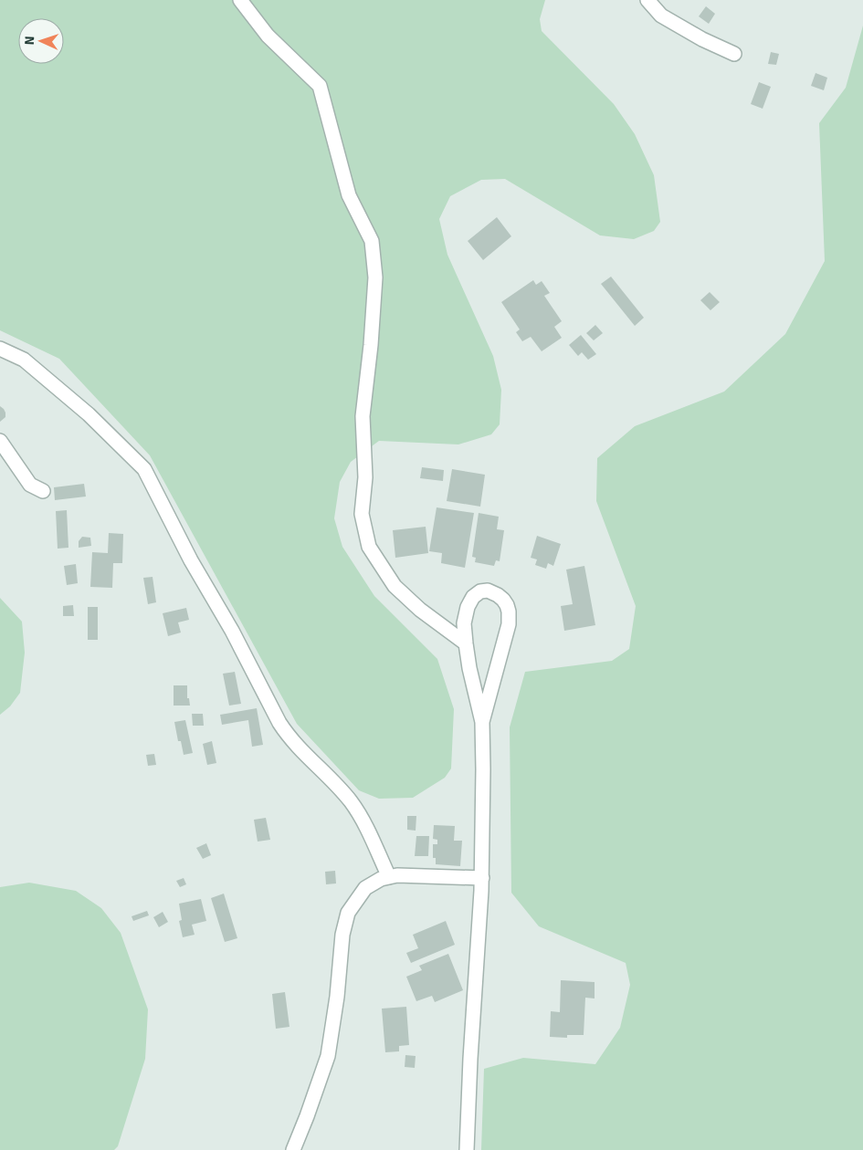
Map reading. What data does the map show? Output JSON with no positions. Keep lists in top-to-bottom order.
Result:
{
  "north": "left"
}
